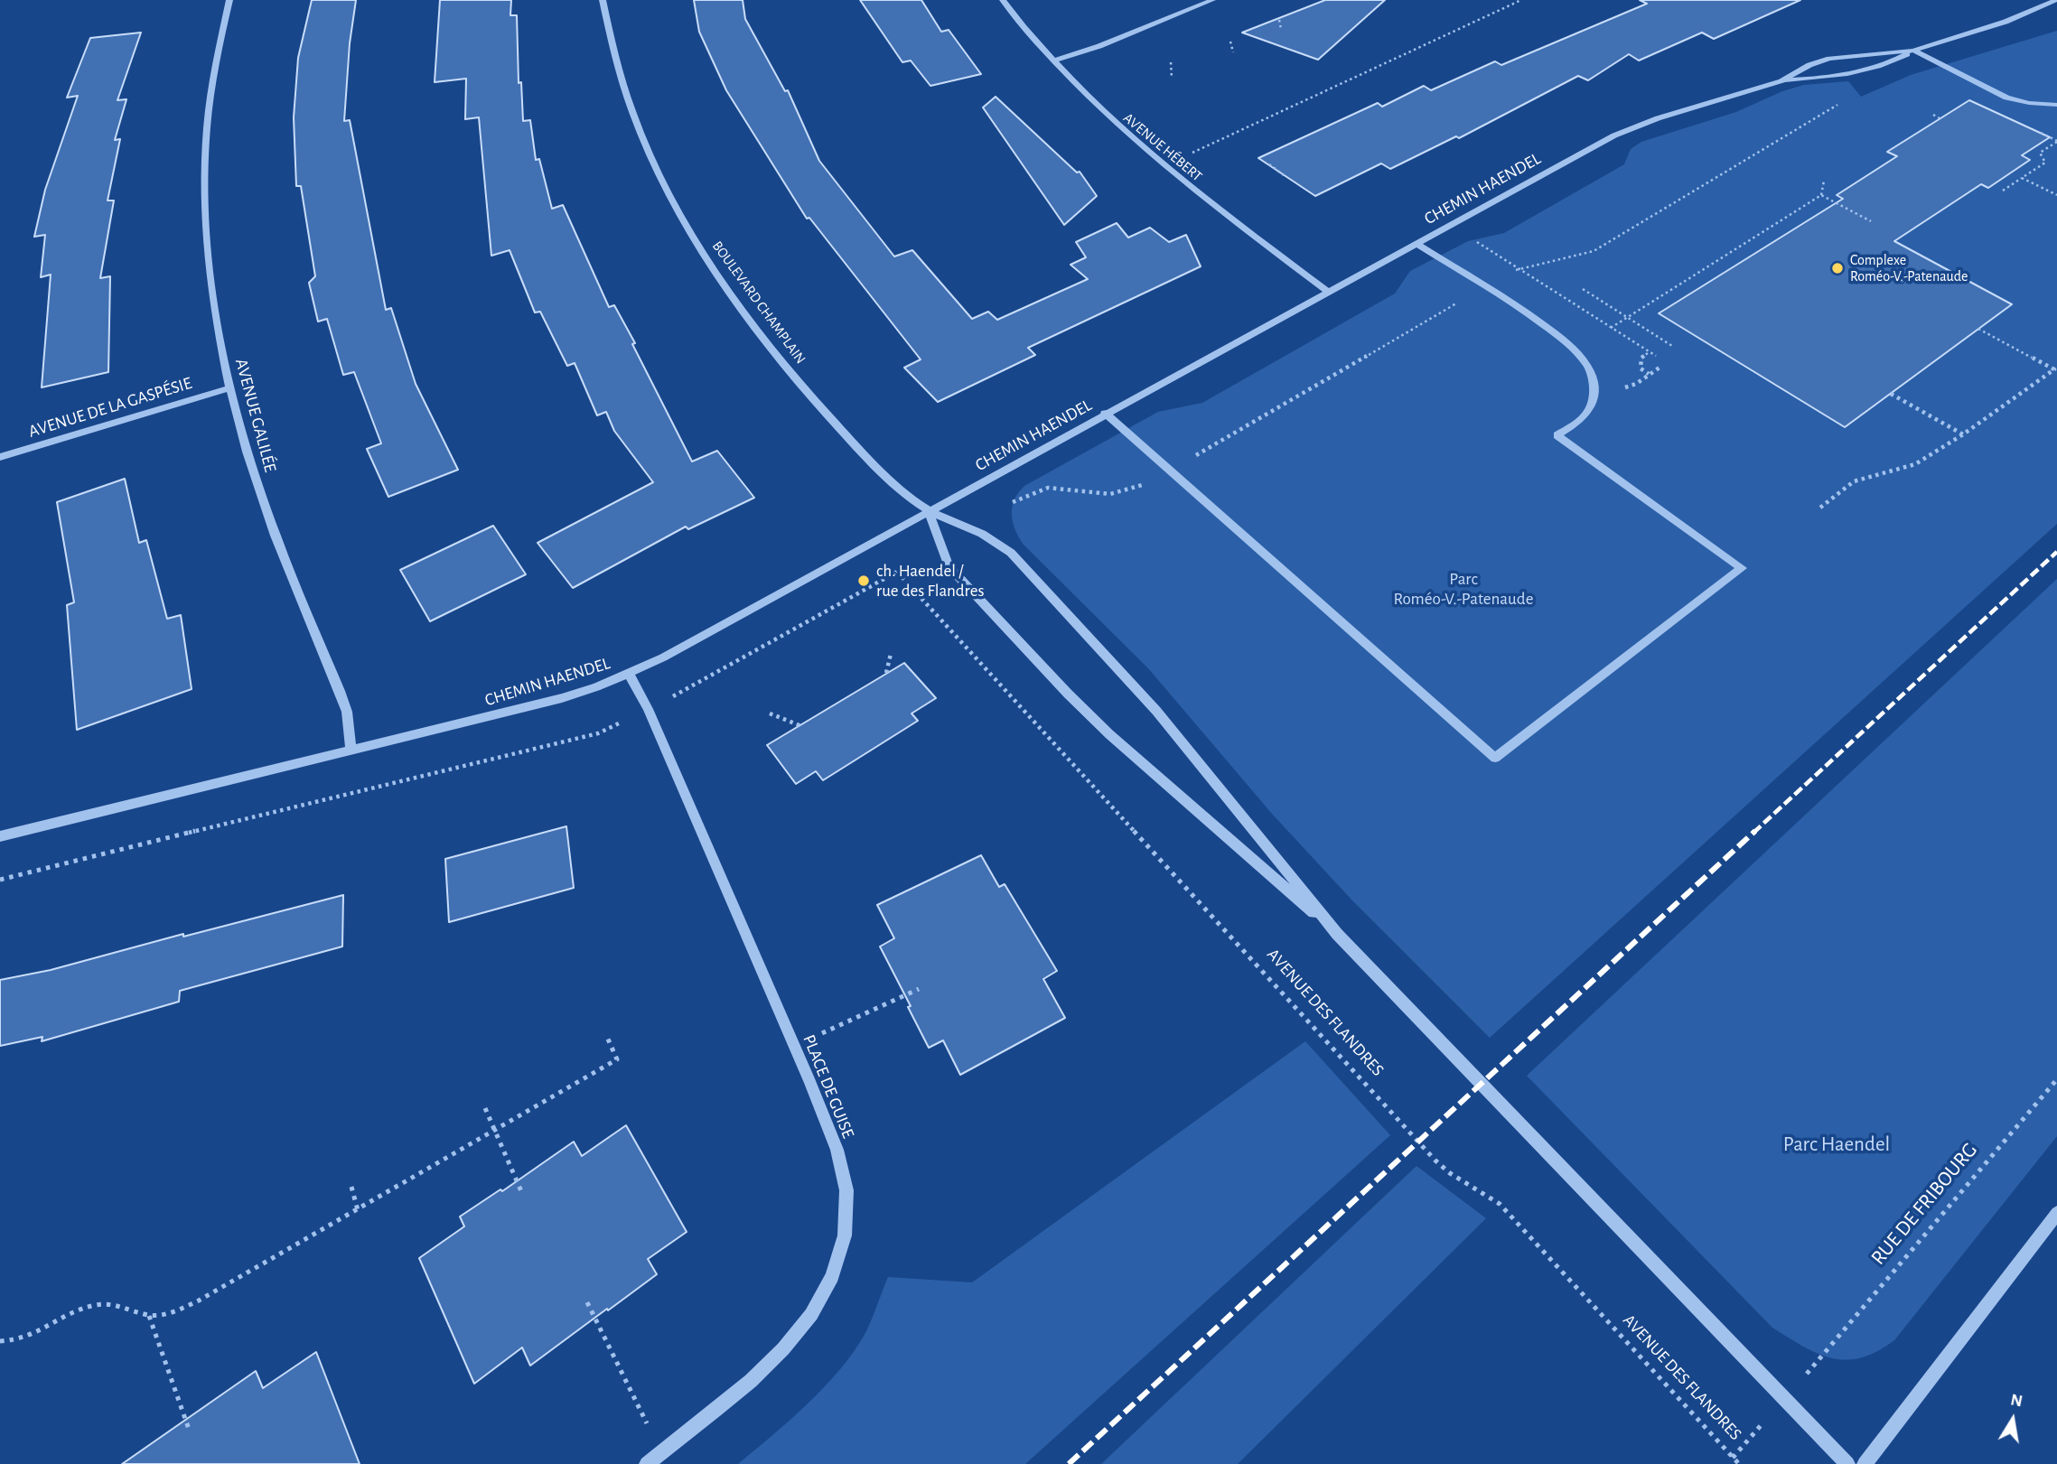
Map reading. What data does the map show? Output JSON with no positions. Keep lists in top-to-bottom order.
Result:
{
  "streets": {
    "street": [
      "AVENUE HÉBERT",
      "CHEMIN HAENDEL",
      "BOULEVARD CHAMPLAIN",
      "AVENUE DE LA GASPÉSIE",
      "AVENUE GALILÉE",
      "PLACE DE GUISE"
    ],
    "path": ["AVENUE DES FLANDRES", "RUE DE FRIBOURG"]
  },
  "crossings": [
    ["AVENUE HÉBERT", "CHEMIN HAENDEL"],
    ["CHEMIN HAENDEL", "BOULEVARD CHAMPLAIN"],
    ["CHEMIN HAENDEL", "AVENUE GALILÉE"],
    ["CHEMIN HAENDEL", "PLACE DE GUISE"],
    ["AVENUE DE LA GASPÉSIE", "AVENUE GALILÉE"]
  ],
  "parks": ["Parc Roméo-V.-Patenaude", "Parc Haendel"],
  "places": ["Complexe Roméo-V.-Patenaude", "ch. Haendel / rue des Flandres"],
  "north": "top"
}
